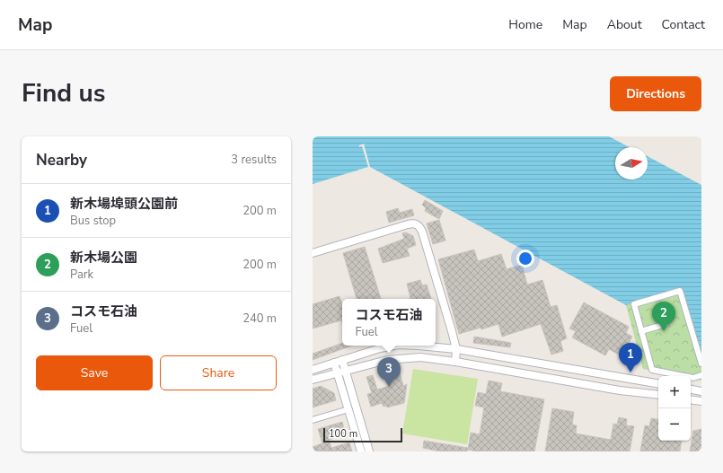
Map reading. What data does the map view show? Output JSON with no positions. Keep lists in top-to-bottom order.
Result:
{
  "scale_bar": "100 m",
  "north": "right",
  "page": {
    "header": "Map",
    "nav": [
      "Home",
      "Map",
      "About",
      "Contact"
    ],
    "title": "Find us",
    "buttons": [
      "Directions",
      ["Save", "Share"]
    ],
    "heading": ["Nearby", "3 results"],
    "list": [
      {
        "mark": "1",
        "name": "新木場埠頭公園前",
        "note": "Bus stop",
        "value": "200 m"
      },
      {
        "mark": "2",
        "name": "新木場公園",
        "note": "Park",
        "value": "200 m"
      },
      {
        "mark": "3",
        "name": "コスモ石油",
        "note": "Fuel",
        "value": "240 m"
      }
    ],
    "popup": ["コスモ石油", "Fuel"],
    "pins": ["2", "1", "3"],
    "map_buttons": ["+", "−"],
    "scale": "100 m"
  }
}
